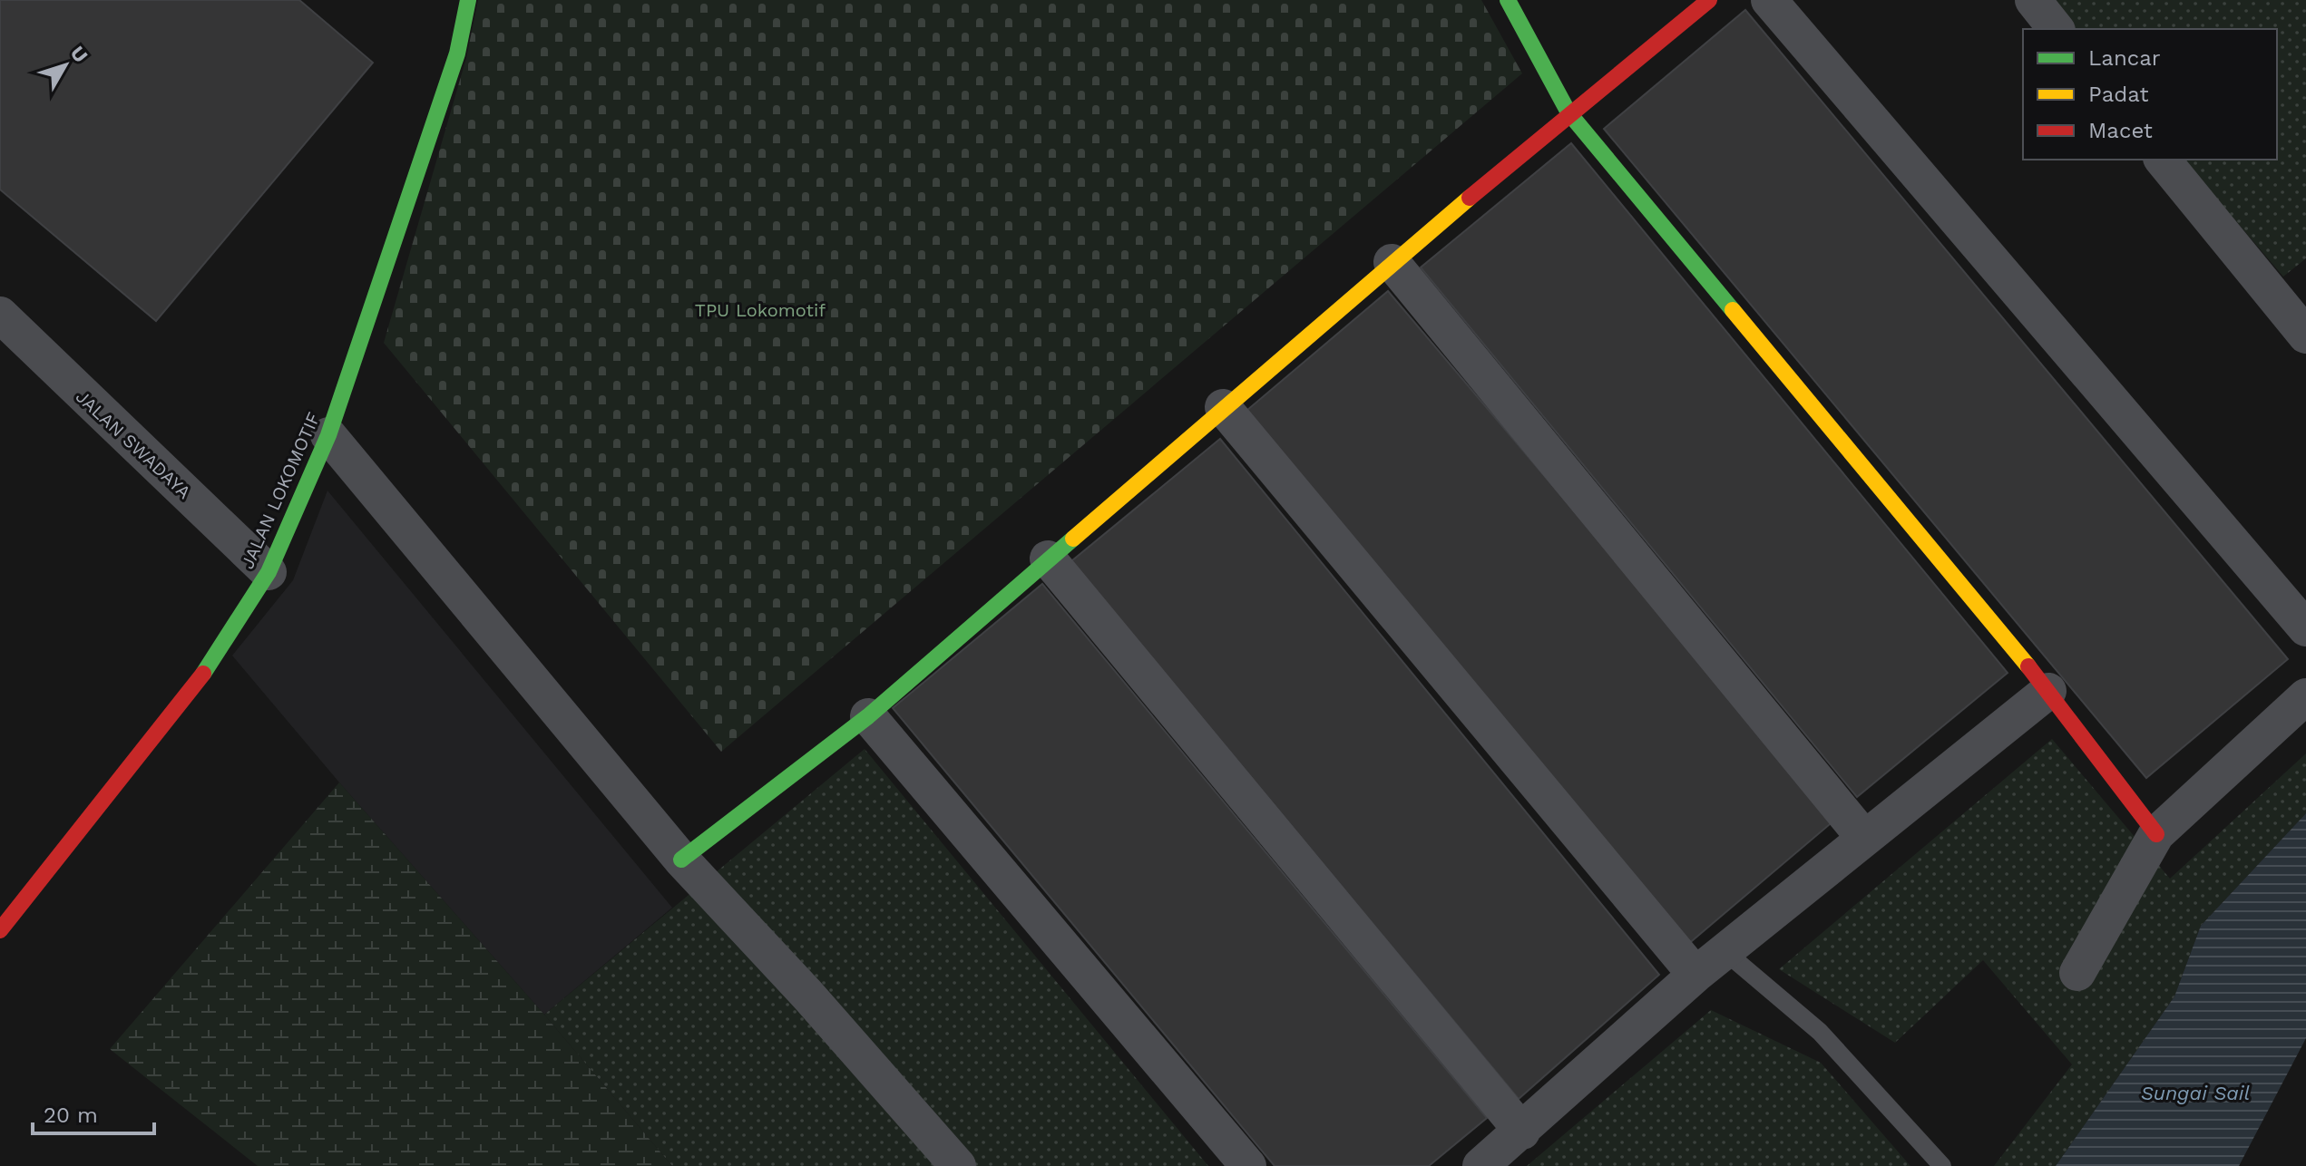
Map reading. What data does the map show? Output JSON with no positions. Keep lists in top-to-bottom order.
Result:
{
  "streets": {
    "street": ["JALAN SWADAYA", "JALAN LOKOMOTIF"]
  },
  "crossings": [
    ["JALAN SWADAYA", "JALAN LOKOMOTIF"]
  ],
  "water": ["Sungai Sail"],
  "parks": ["TPU Lokomotif"],
  "legend": ["Lancar", "Padat", "Macet"],
  "scale_bar": "20 m",
  "north": "top right"
}
